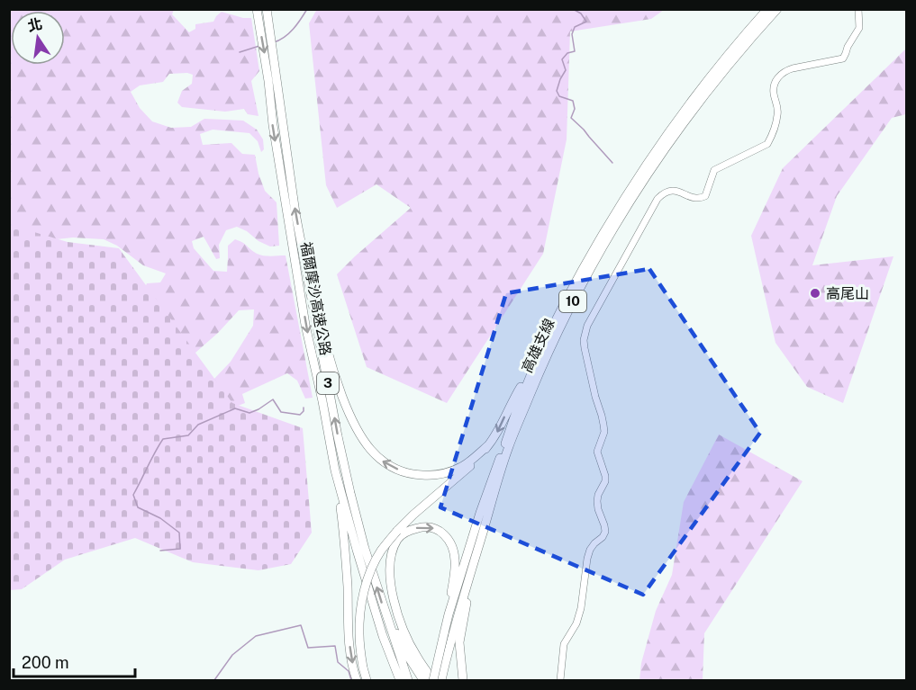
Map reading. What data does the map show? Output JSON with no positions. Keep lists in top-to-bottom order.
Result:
{
  "streets": {
    "highway": [
      "福爾摩沙高速公路",
      "10",
      "高雄支線",
      "3"
    ]
  },
  "places": ["高尾山"],
  "scale_bar": "200 m",
  "north": "top"
}
